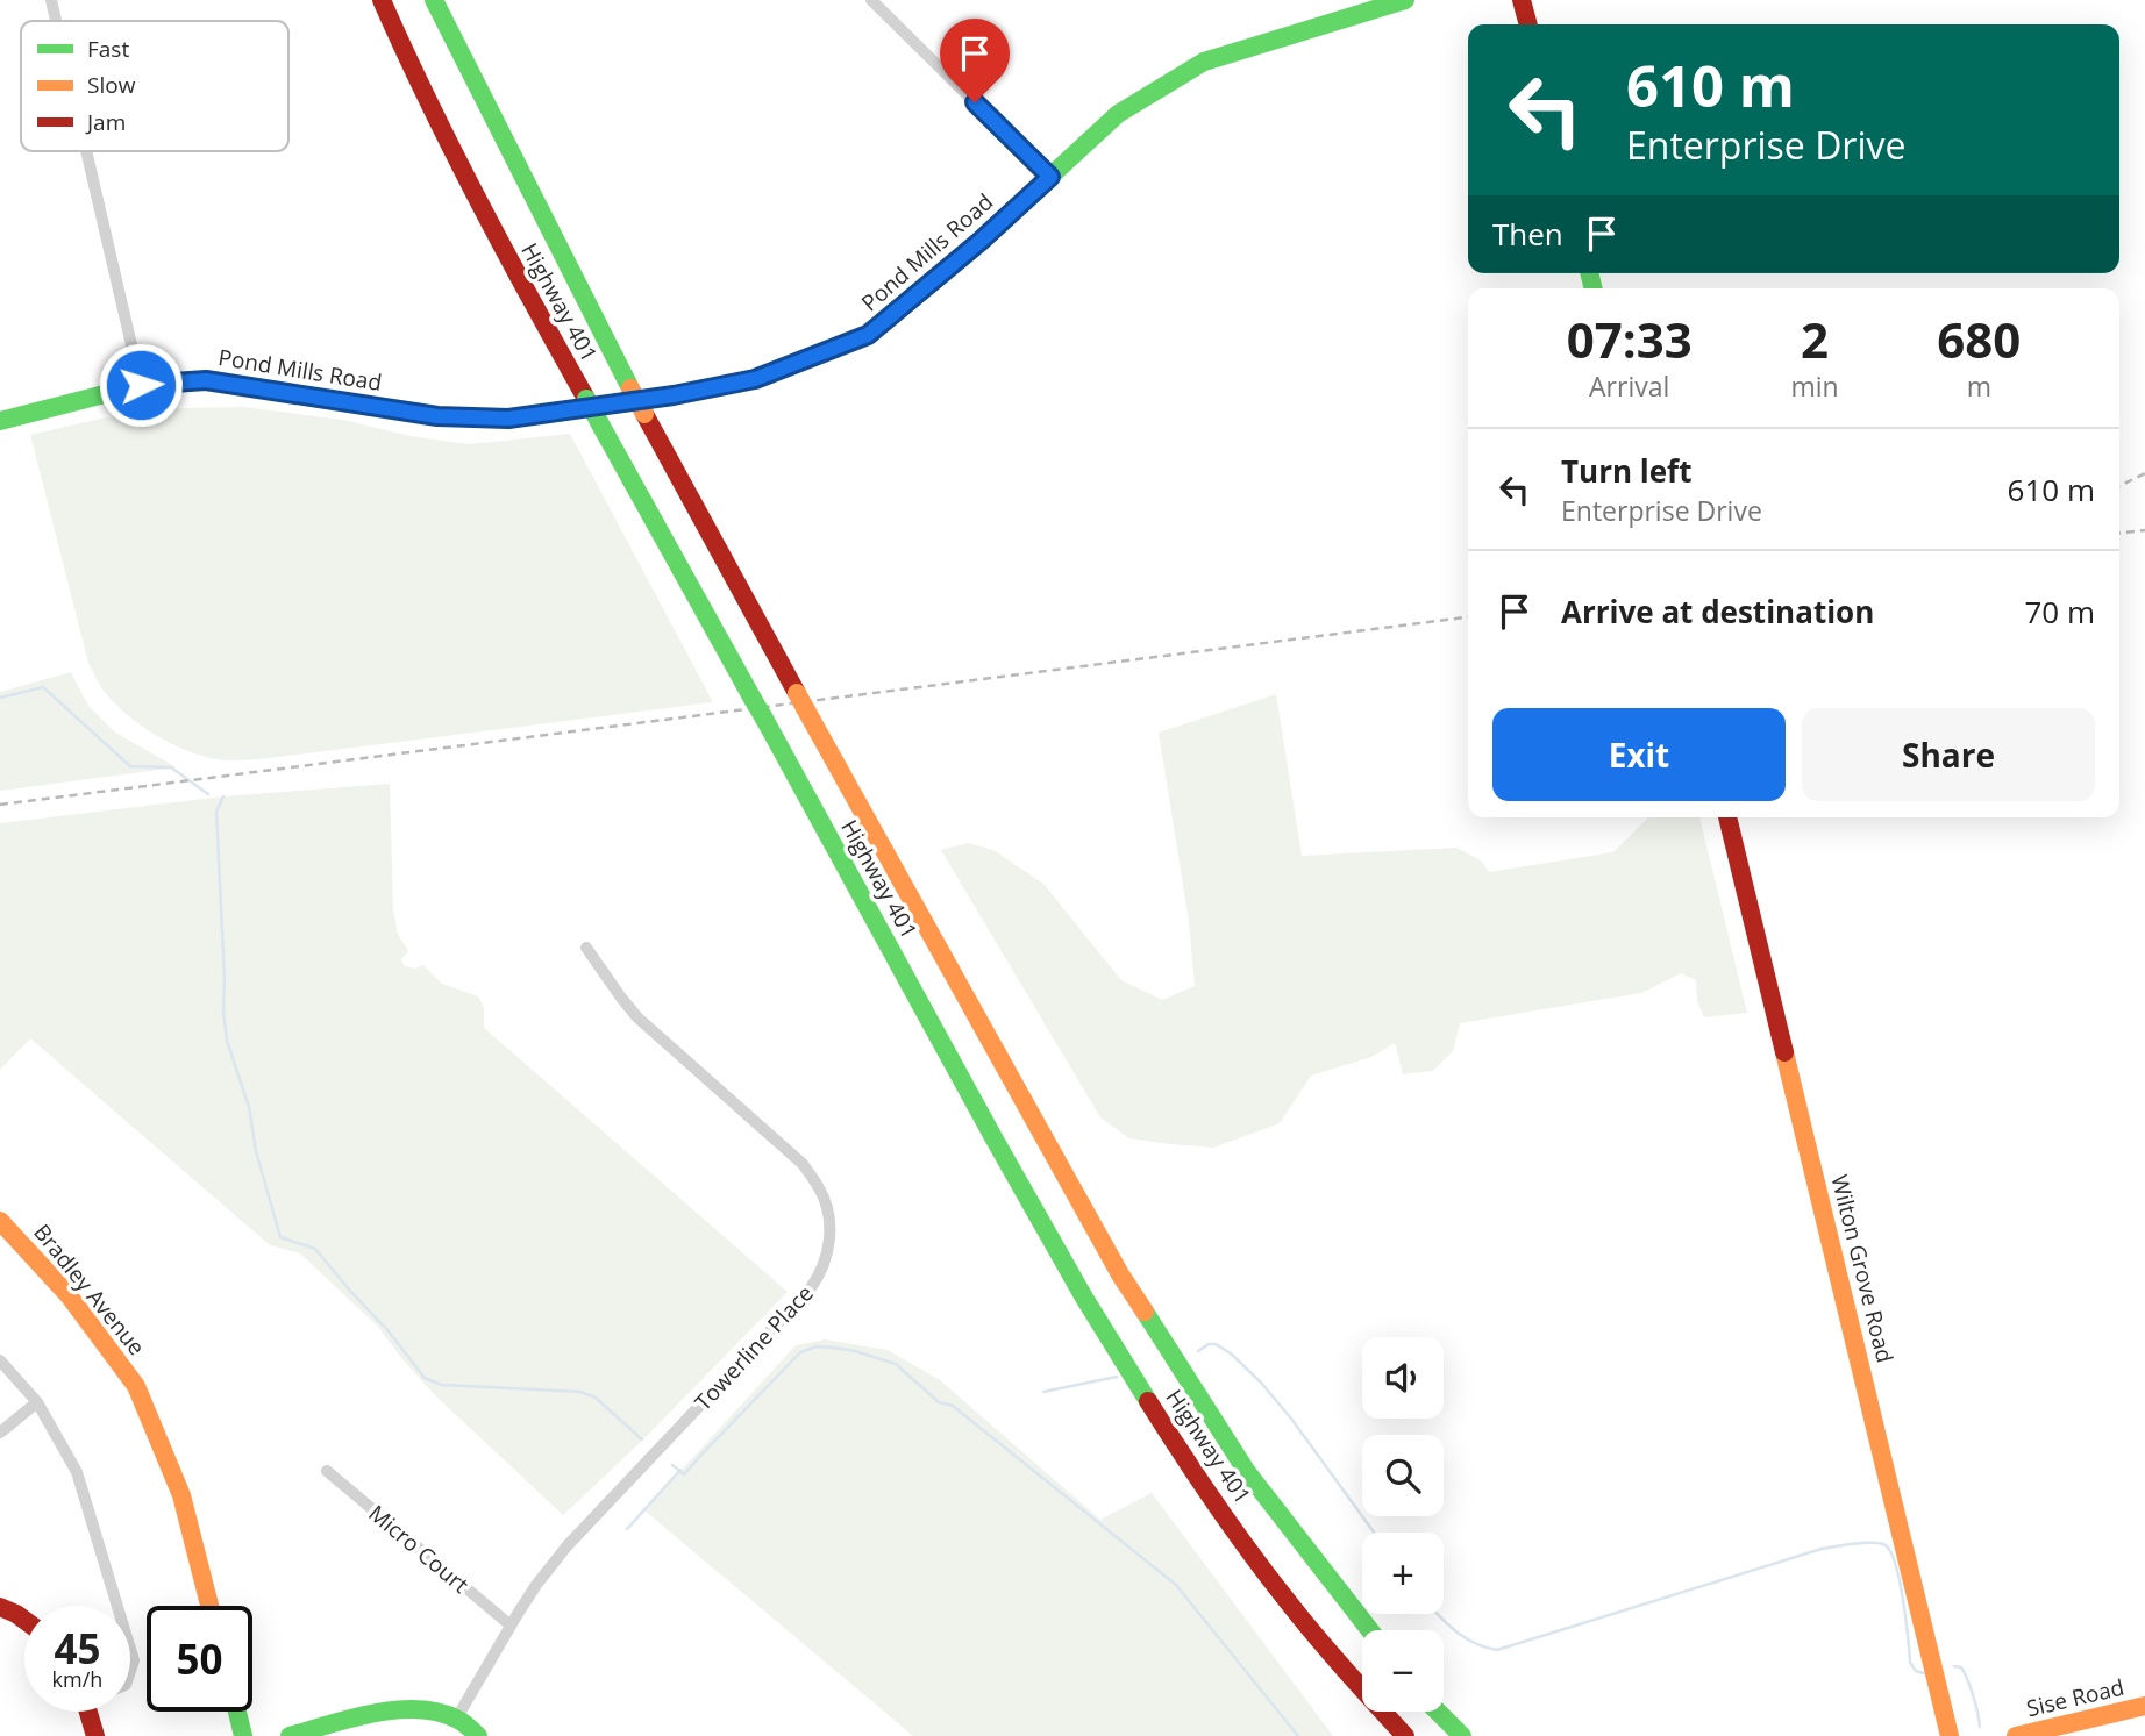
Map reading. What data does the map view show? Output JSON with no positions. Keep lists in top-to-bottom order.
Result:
{
  "streets": {
    "main road": [
      "Pond Mills Road",
      "Highway 401",
      "Wilton Grove Road",
      "Bradley Avenue",
      "Sise Road"
    ],
    "street": ["Towerline Place", "Micro Court"]
  },
  "crossings": [
    ["Towerline Place", "Micro Court"]
  ],
  "legend": ["Fast", "Slow", "Jam"],
  "page": {
    "turn": ["610 m", "Enterprise Drive"],
    "then": "Then",
    "eta": [
      "07:33",
      "Arrival",
      "2",
      "min",
      "680",
      "m"
    ],
    "list": [
      {
        "name": "Turn left",
        "note": "Enterprise Drive",
        "value": "610 m"
      },
      {
        "name": "Arrive at destination",
        "value": "70 m"
      }
    ],
    "buttons": ["Exit", "Share"],
    "map_buttons": ["+", "−"],
    "speed": "45 km/h",
    "limit": "50"
  }
}
